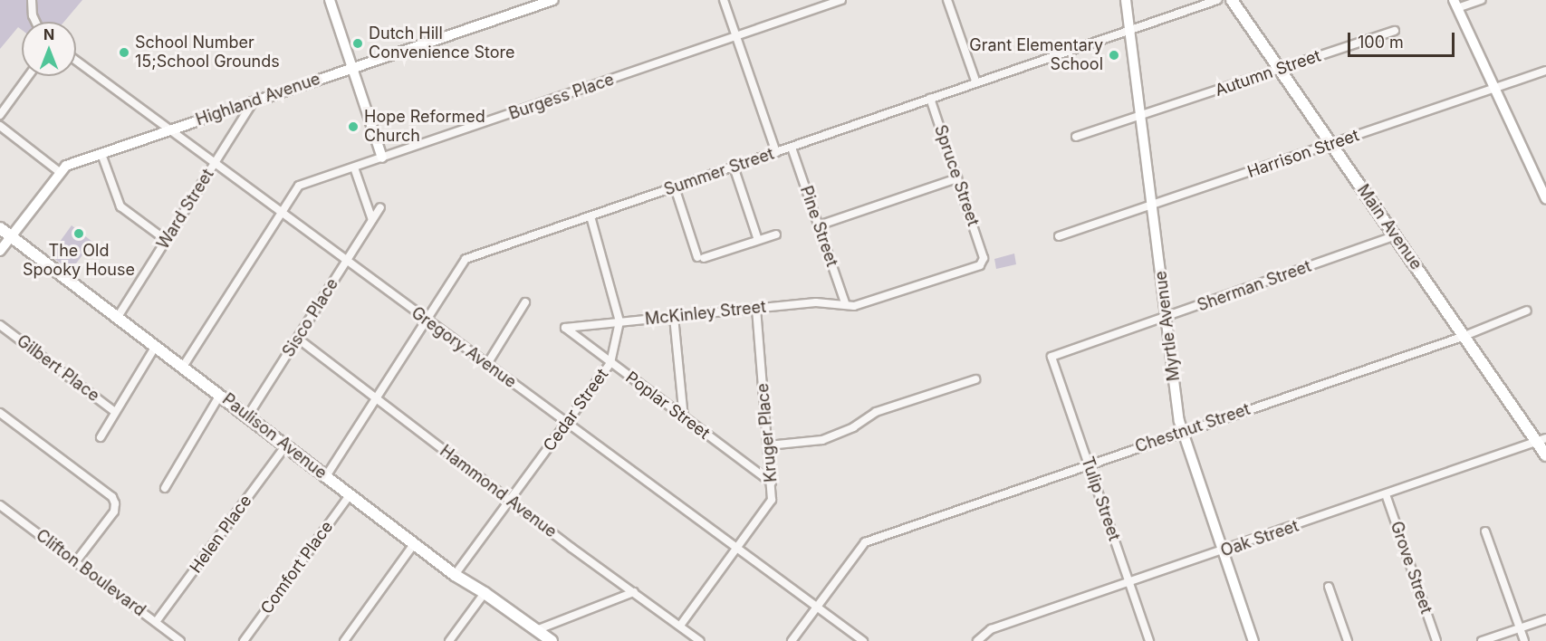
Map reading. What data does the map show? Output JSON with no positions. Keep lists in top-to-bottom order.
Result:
{
  "streets": {
    "main road": ["Main Avenue", "Paulison Avenue"],
    "street": [
      "Autumn Street",
      "Burgess Place",
      "Highland Avenue",
      "Harrison Street",
      "Summer Street",
      "Spruce Street",
      "Ward Street",
      "Pine Street",
      "Sherman Street",
      "McKinley Street",
      "Sisco Place",
      "Myrtle Avenue",
      "Gregory Avenue",
      "Gilbert Place",
      "Poplar Street",
      "Cedar Street",
      "Chestnut Street",
      "Kruger Place",
      "Hammond Avenue",
      "Tulip Street",
      "Helen Place",
      "Oak Street",
      "Comfort Place",
      "Grove Street",
      "Clifton Boulevard"
    ]
  },
  "crossings": [
    ["Autumn Street", "Main Avenue"],
    ["Autumn Street", "Myrtle Avenue"],
    ["Burgess Place", "Gregory Avenue"],
    ["Burgess Place", "Paulison Avenue"],
    ["Highland Avenue", "Ward Street"],
    ["Highland Avenue", "Gregory Avenue"],
    ["Highland Avenue", "Paulison Avenue"],
    ["Harrison Street", "Main Avenue"],
    ["Harrison Street", "Myrtle Avenue"],
    ["Summer Street", "Spruce Street"],
    ["Summer Street", "Pine Street"],
    ["Summer Street", "Myrtle Avenue"],
    ["Summer Street", "Gregory Avenue"],
    ["Summer Street", "Cedar Street"],
    ["Summer Street", "Paulison Avenue"],
    ["Summer Street", "Hammond Avenue"],
    ["Spruce Street", "Pine Street"],
    ["Spruce Street", "McKinley Street"],
    ["Ward Street", "Gregory Avenue"],
    ["Ward Street", "Paulison Avenue"],
    ["Pine Street", "McKinley Street"],
    ["Main Avenue", "Sherman Street"],
    ["Main Avenue", "Chestnut Street"],
    ["Main Avenue", "Oak Street"],
    ["Sherman Street", "Myrtle Avenue"],
    ["Sherman Street", "Tulip Street"],
    ["McKinley Street", "Poplar Street"],
    ["McKinley Street", "Cedar Street"],
    ["McKinley Street", "Kruger Place"],
    ["Sisco Place", "Gregory Avenue"],
    ["Sisco Place", "Paulison Avenue"],
    ["Sisco Place", "Hammond Avenue"],
    ["Myrtle Avenue", "Chestnut Street"],
    ["Myrtle Avenue", "Oak Street"],
    ["Gregory Avenue", "Cedar Street"],
    ["Gregory Avenue", "Chestnut Street"],
    ["Gregory Avenue", "Kruger Place"],
    ["Poplar Street", "Cedar Street"],
    ["Poplar Street", "Kruger Place"],
    ["Cedar Street", "Paulison Avenue"],
    ["Cedar Street", "Hammond Avenue"],
    ["Chestnut Street", "Tulip Street"],
    ["Kruger Place", "Hammond Avenue"],
    ["Paulison Avenue", "Helen Place"],
    ["Paulison Avenue", "Comfort Place"],
    ["Tulip Street", "Oak Street"],
    ["Helen Place", "Clifton Boulevard"],
    ["Oak Street", "Grove Street"]
  ],
  "places": [
    "Dutch Hill Convenience Store",
    "School Number 15;School Grounds",
    "Grant Elementary School",
    "Hope Reformed Church",
    "The Old Spooky House"
  ],
  "scale_bar": "100 m",
  "north": "top"
}
